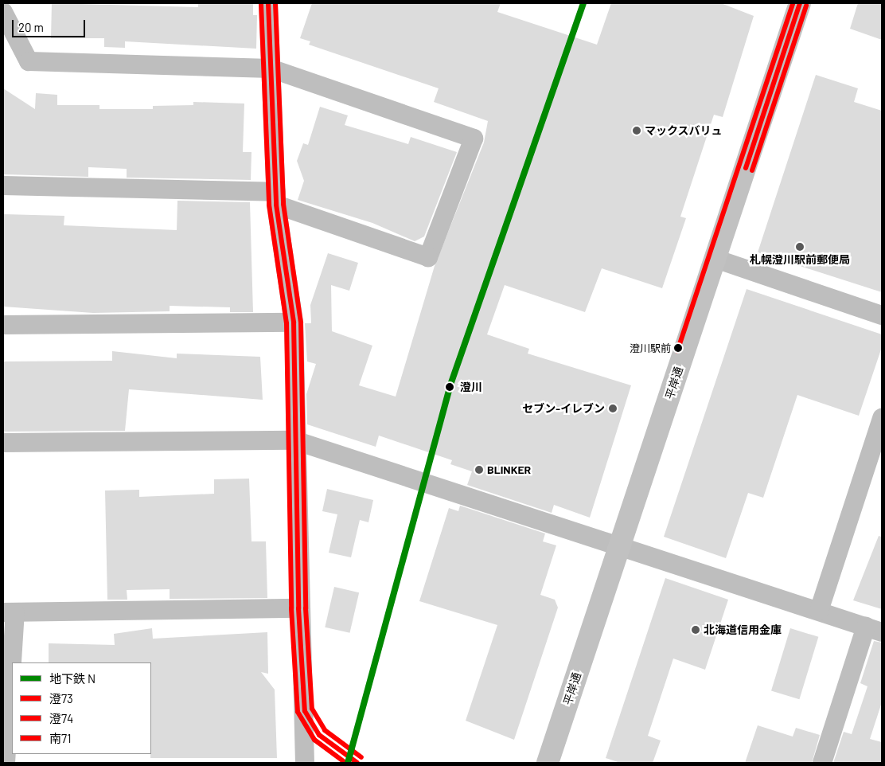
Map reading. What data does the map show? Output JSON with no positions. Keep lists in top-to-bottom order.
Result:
{
  "streets": {
    "street": ["平岸通"]
  },
  "places": [
    "マックスバリュ",
    "札幌澄川駅前郵便局",
    "澄川駅前",
    "澄川",
    "セブン-イレブン",
    "BLINKER",
    "北海道信用金庫"
  ],
  "lines": [
    "metro line N",
    "transit line 澄73",
    "transit line 澄74",
    "transit line 南71"
  ],
  "legend": [
    "地下鉄 N",
    "澄73",
    "澄74",
    "南71"
  ],
  "scale_bar": "20 m"
}
